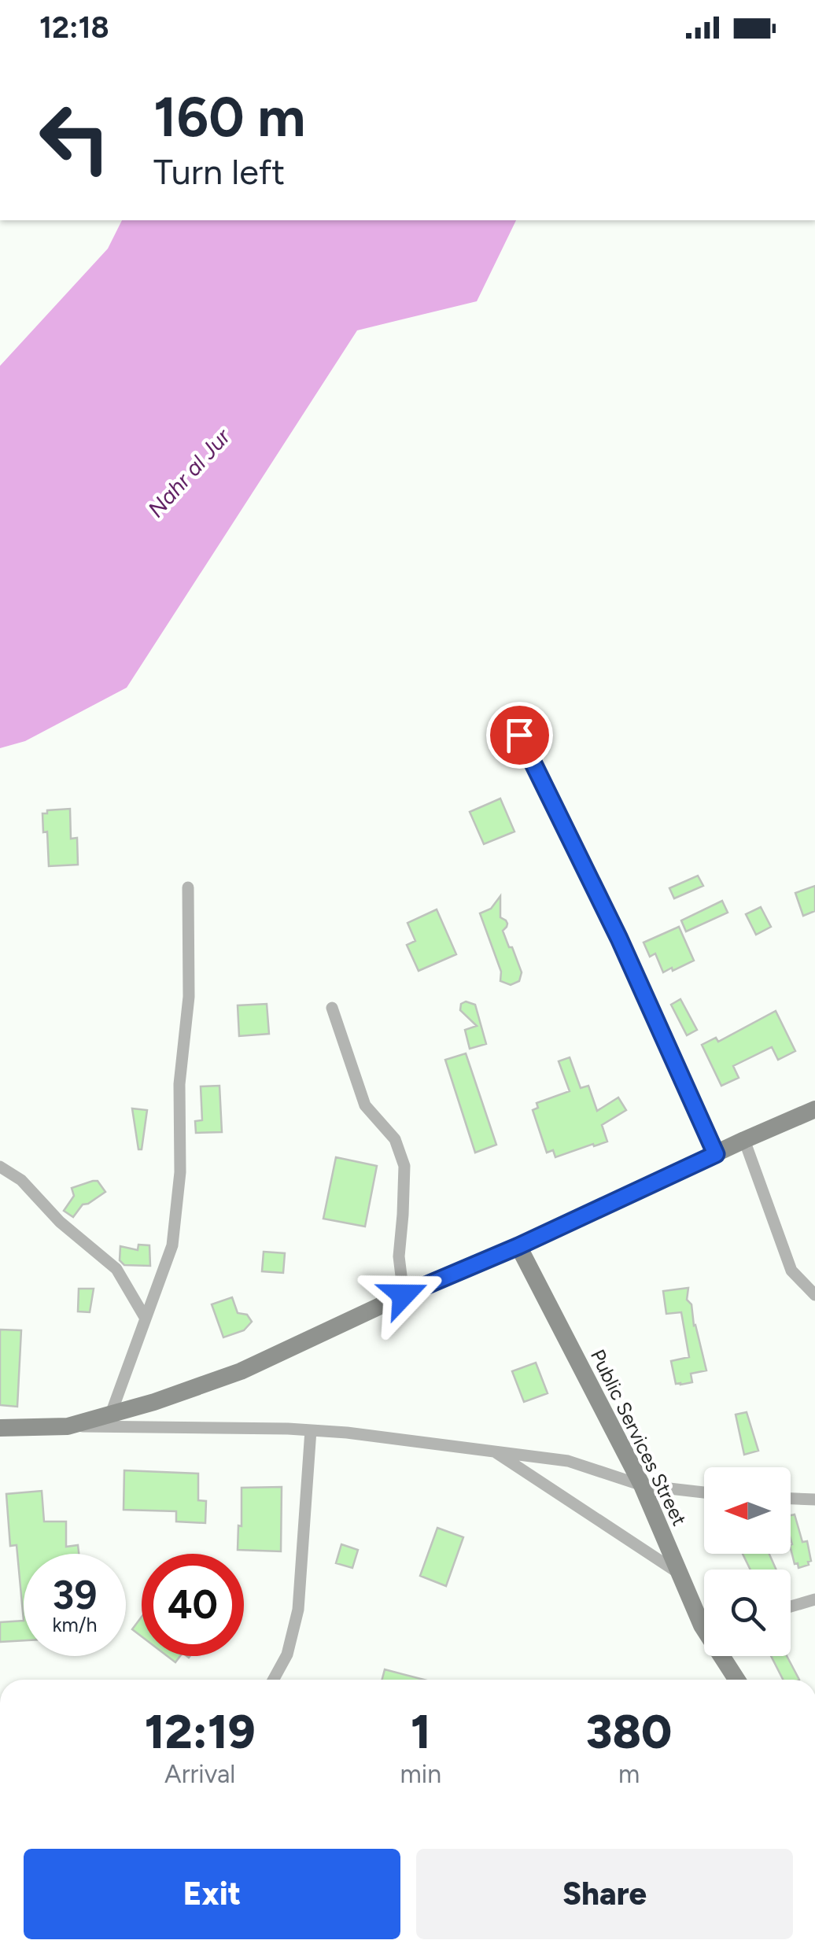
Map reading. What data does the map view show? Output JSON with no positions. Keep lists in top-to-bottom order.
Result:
{
  "streets": {
    "street": ["Public Services Street"]
  },
  "water": ["Nahr al Jur"],
  "north": "left",
  "page": {
    "status": "12:18",
    "turn": ["160 m", "Turn left"],
    "speed": "39 km/h",
    "limit": "40",
    "eta": [
      "12:19",
      "Arrival",
      "1",
      "min",
      "380",
      "m"
    ],
    "buttons": ["Exit", "Share"]
  }
}
